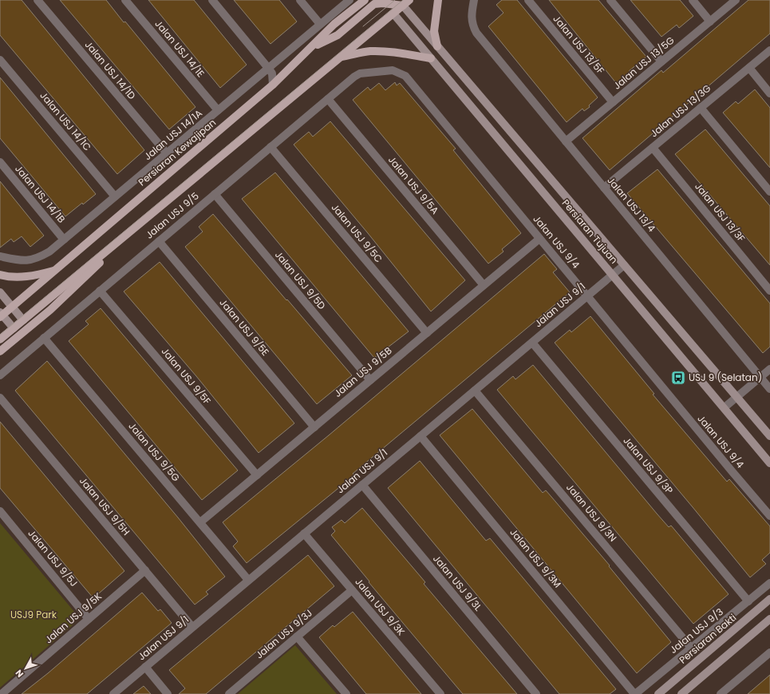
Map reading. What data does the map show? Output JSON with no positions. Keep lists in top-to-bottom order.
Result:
{
  "streets": {
    "main road": ["Persiaran Kewajipan", "Persiaran Tujuan", "Persiaran Bakti"],
    "street": [
      "Jalan USJ 13/5F",
      "Jalan USJ 14/1E",
      "Jalan USJ 13/5G",
      "Jalan USJ 14/1D",
      "Jalan USJ 13/3G",
      "Jalan USJ 14/1C",
      "Jalan USJ 14/1A",
      "Jalan USJ 9/5A",
      "Jalan USJ 14/1B",
      "Jalan USJ 13/4",
      "Jalan USJ 13/3F",
      "Jalan USJ 9/5",
      "Jalan USJ 9/5C",
      "Jalan USJ 9/4",
      "Jalan USJ 9/5D",
      "Jalan USJ 9/1",
      "Jalan USJ 9/5E",
      "Jalan USJ 9/5B",
      "Jalan USJ 9/5F",
      "Jalan USJ 9/5G",
      "Jalan USJ 9/3P",
      "Jalan USJ 9/5H",
      "Jalan USJ 9/3N",
      "Jalan USJ 9/5J",
      "Jalan USJ 9/3M",
      "Jalan USJ 9/3L",
      "Jalan USJ 9/3K",
      "Jalan USJ 9/5K",
      "Jalan USJ 9/3",
      "Jalan USJ 9/3J"
    ]
  },
  "crossings": [
    ["Jalan USJ 13/5F", "Jalan USJ 13/5G"],
    ["Jalan USJ 14/1E", "Jalan USJ 14/1A"],
    ["Jalan USJ 13/5G", "Jalan USJ 13/4"],
    ["Jalan USJ 14/1D", "Jalan USJ 14/1A"],
    ["Jalan USJ 13/3G", "Jalan USJ 13/4"],
    ["Jalan USJ 13/3G", "Jalan USJ 13/3F"],
    ["Jalan USJ 14/1C", "Jalan USJ 14/1A"],
    ["Jalan USJ 14/1A", "Jalan USJ 14/1B"],
    ["Jalan USJ 9/5A", "Jalan USJ 9/5"],
    ["Jalan USJ 9/5A", "Jalan USJ 9/5B"],
    ["Jalan USJ 9/5", "Jalan USJ 9/5C"],
    ["Jalan USJ 9/5", "Jalan USJ 9/4"],
    ["Jalan USJ 9/5", "Jalan USJ 9/5D"],
    ["Jalan USJ 9/5", "Jalan USJ 9/5E"],
    ["Jalan USJ 9/5", "Jalan USJ 9/5F"],
    ["Jalan USJ 9/5", "Jalan USJ 9/5G"],
    ["Persiaran Tujuan", "Jalan USJ 9/1"],
    ["Jalan USJ 9/5C", "Jalan USJ 9/5B"],
    ["Jalan USJ 9/4", "Jalan USJ 9/1"],
    ["Jalan USJ 9/4", "Jalan USJ 9/5B"],
    ["Jalan USJ 9/5D", "Jalan USJ 9/5B"],
    ["Jalan USJ 9/1", "Jalan USJ 9/5G"],
    ["Jalan USJ 9/1", "Jalan USJ 9/3P"],
    ["Jalan USJ 9/1", "Jalan USJ 9/5H"],
    ["Jalan USJ 9/1", "Jalan USJ 9/3N"],
    ["Jalan USJ 9/1", "Jalan USJ 9/3M"],
    ["Jalan USJ 9/1", "Jalan USJ 9/3L"],
    ["Jalan USJ 9/1", "Jalan USJ 9/3K"],
    ["Jalan USJ 9/5E", "Jalan USJ 9/5B"],
    ["Jalan USJ 9/5B", "Jalan USJ 9/5F"],
    ["Jalan USJ 9/5B", "Jalan USJ 9/5G"],
    ["Jalan USJ 9/3P", "Jalan USJ 9/3"],
    ["Jalan USJ 9/5H", "Jalan USJ 9/5K"],
    ["Jalan USJ 9/3N", "Jalan USJ 9/3"],
    ["Jalan USJ 9/5J", "Jalan USJ 9/5K"],
    ["Jalan USJ 9/3M", "Jalan USJ 9/3"],
    ["Jalan USJ 9/3K", "Jalan USJ 9/3J"]
  ],
  "parks": ["USJ9 Park"],
  "places": {
    "bus stop": ["USJ 9 (Selatan)"]
  },
  "north": "bottom left"
}
